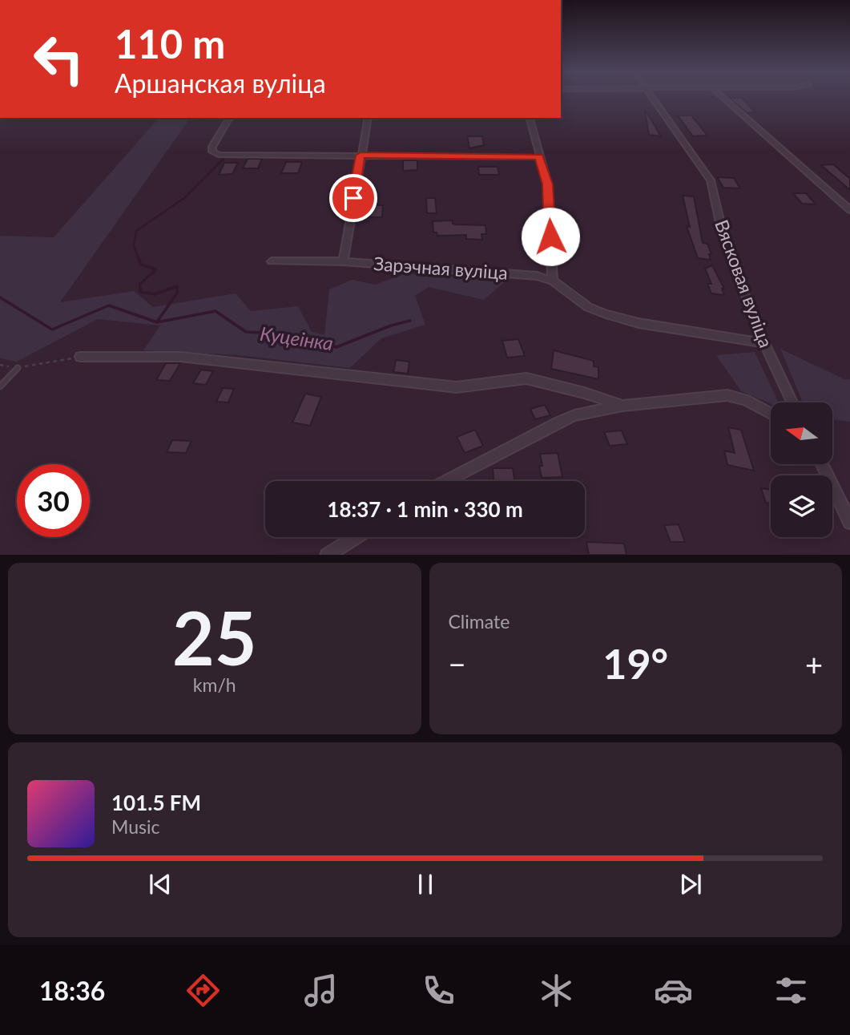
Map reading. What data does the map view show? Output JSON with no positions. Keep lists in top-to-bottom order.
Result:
{
  "streets": {
    "street": ["Зарэчная вуліца", "Вясковая вуліца"]
  },
  "crossings": [
    ["Зарэчная вуліца", "Вясковая вуліца"]
  ],
  "water": ["Куцеінка"],
  "north": "left",
  "page": {
    "turn": ["110 m", "Аршанская вуліца"],
    "limit": "30",
    "trip": "18:37 · 1 min · 330 m",
    "tile": [
      ["25", "km/h"],
      "Climate"
    ],
    "heat": ["−", "19°", "+"],
    "song": ["101.5 FM", "Music"],
    "tabs": "18:36"
  }
}
